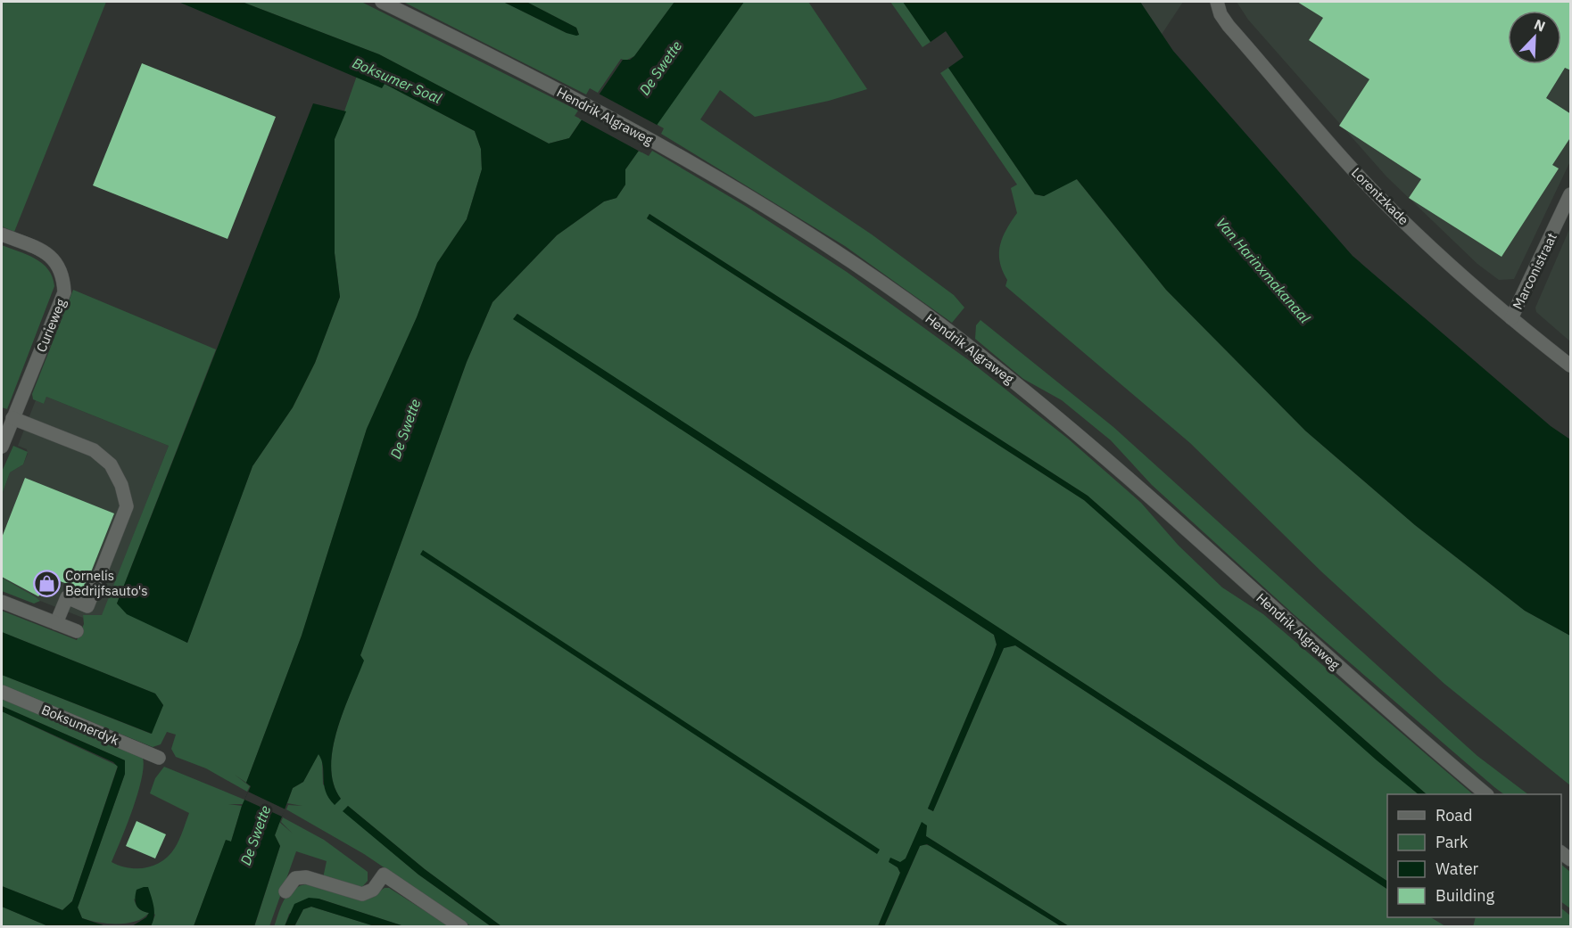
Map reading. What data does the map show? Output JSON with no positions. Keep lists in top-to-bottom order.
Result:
{
  "streets": {
    "street": [
      "Hendrik Algraweg",
      "Lorentzkade",
      "Marconistraat",
      "Curieweg",
      "Boksumerdyk"
    ]
  },
  "crossings": [
    ["Lorentzkade", "Marconistraat"]
  ],
  "water": ["De Swette", "Boksumer Soal", "Van Harinxmakanaal"],
  "places": {
    "shop": ["Cornelis Bedrijfsauto's"]
  },
  "legend": [
    "Road",
    "Park",
    "Water",
    "Building"
  ],
  "north": "top right"
}
